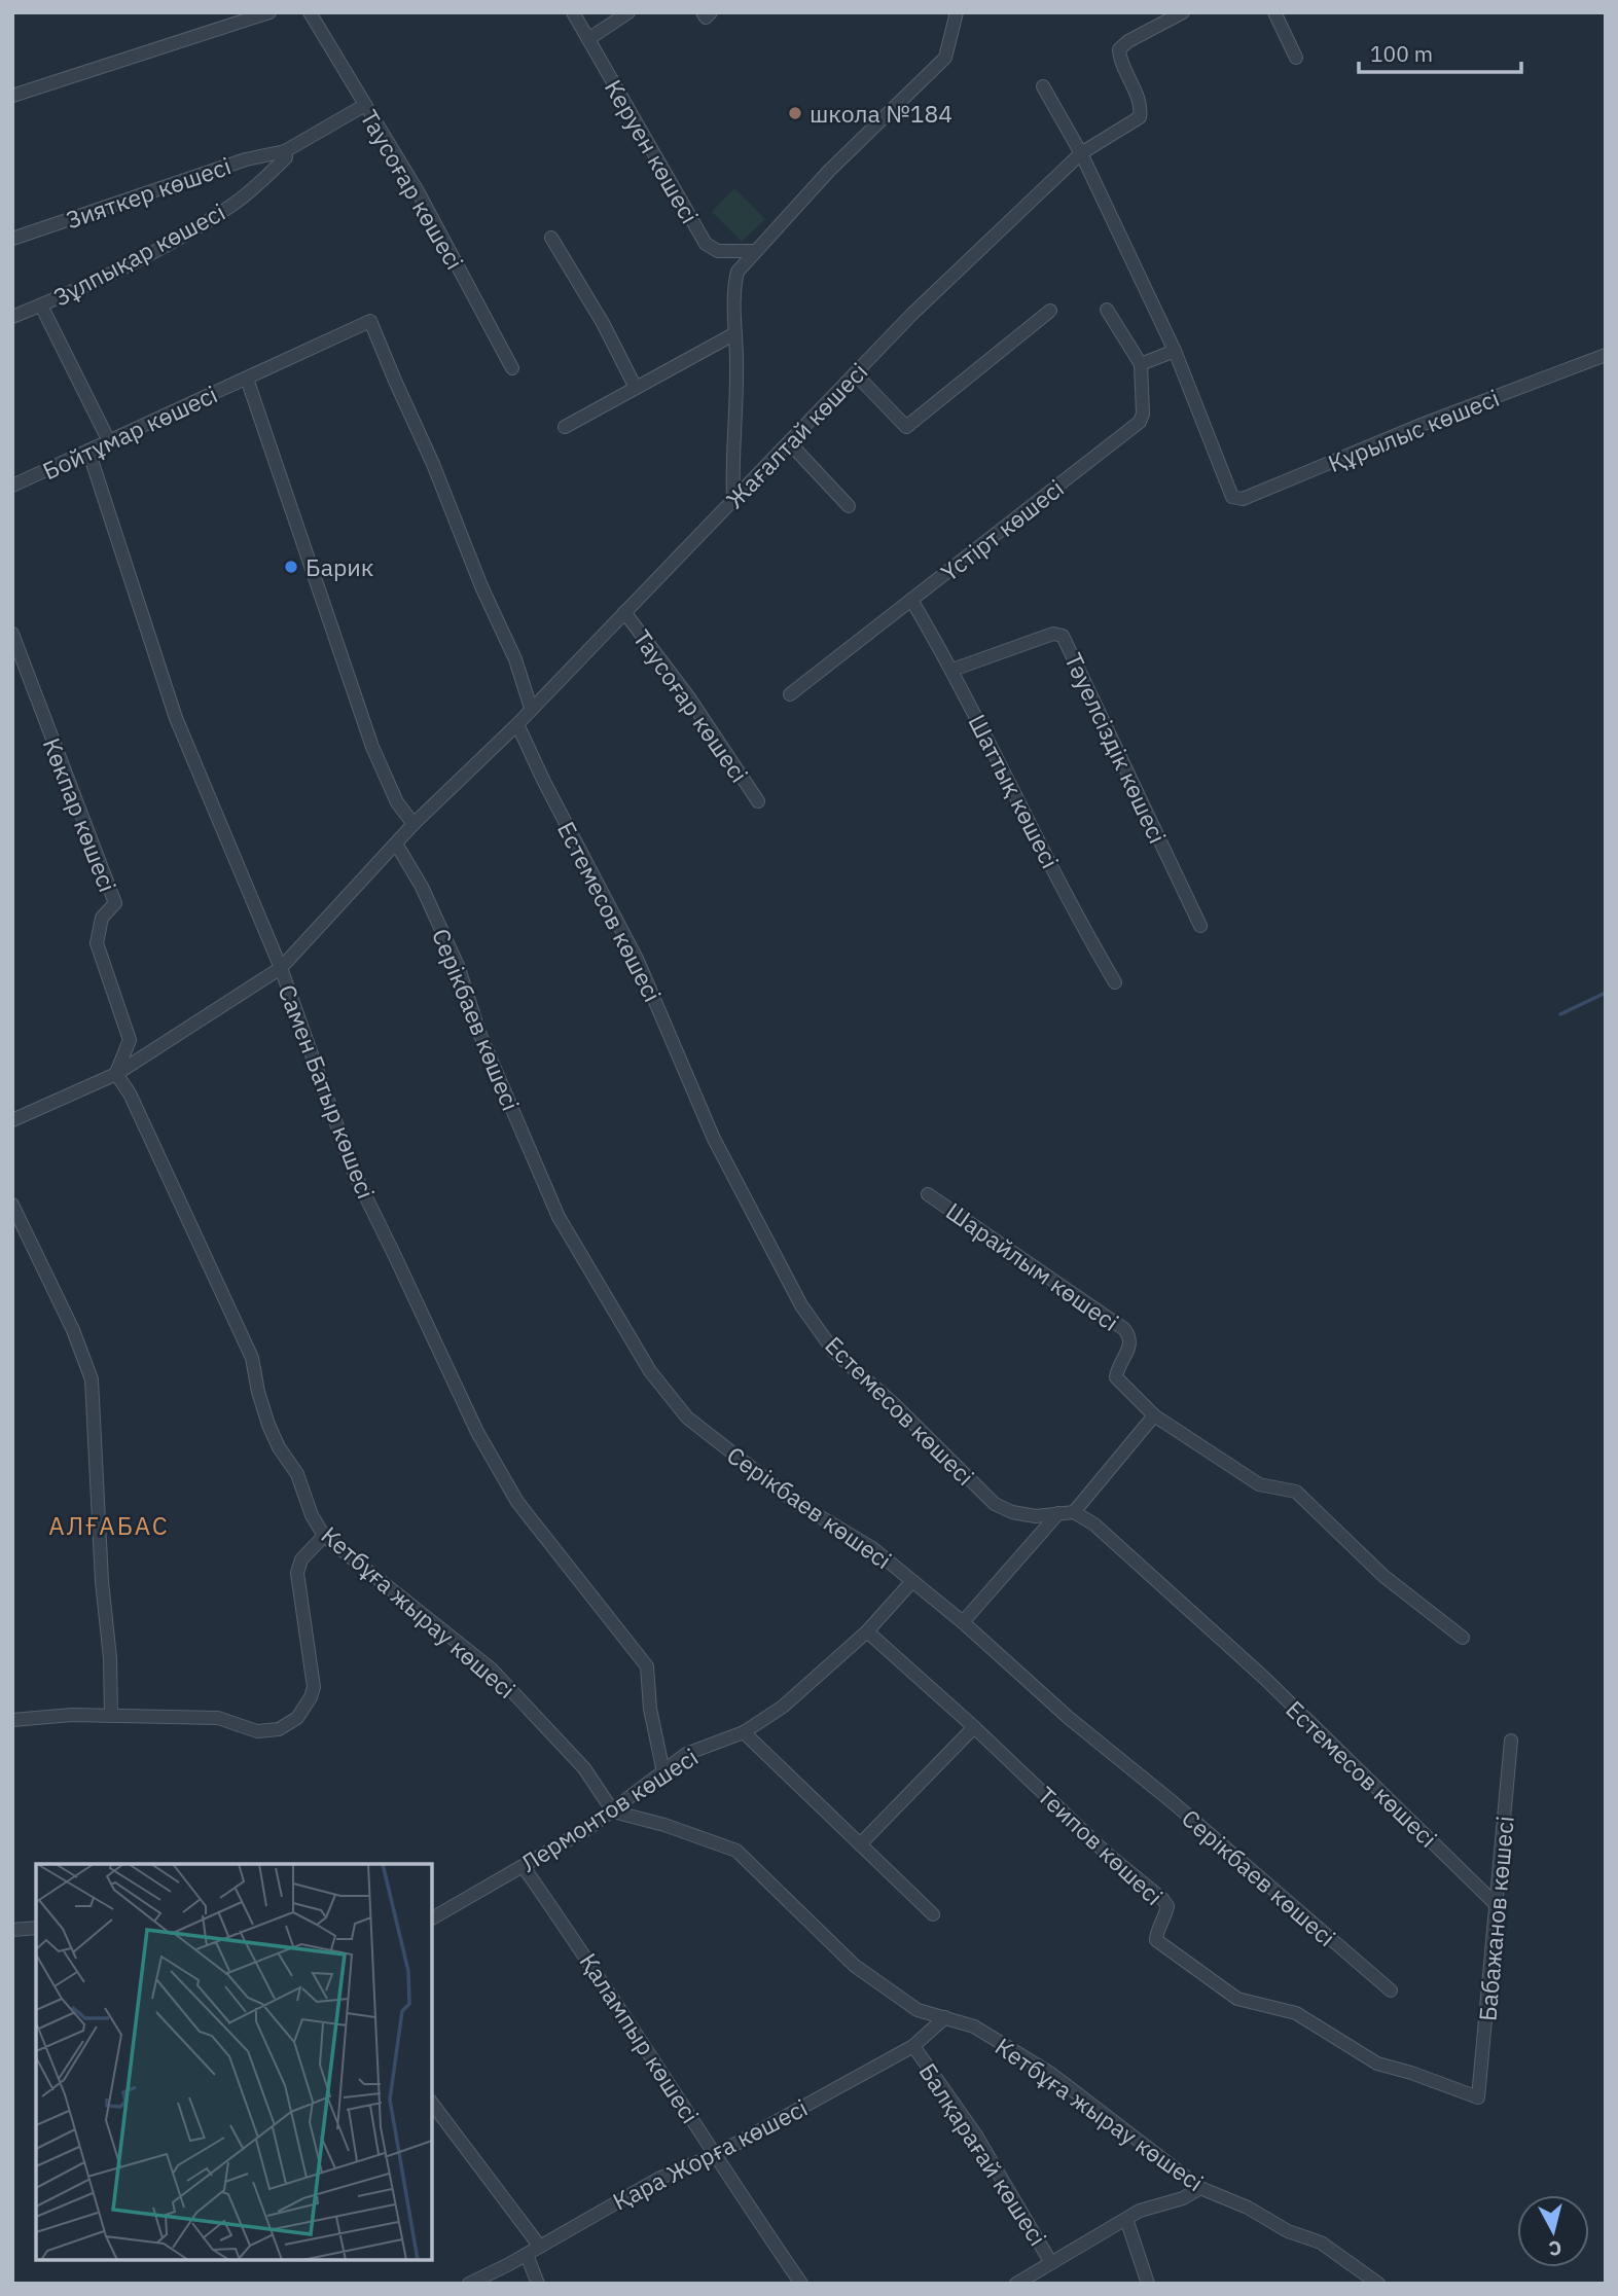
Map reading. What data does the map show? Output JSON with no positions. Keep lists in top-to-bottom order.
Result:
{
  "streets": {
    "street": [
      "Керуен көшесі",
      "Тауcоғар көшесі",
      "Зияткер көшесі",
      "Зұлпықар көшесі",
      "Құрылыс көшесі",
      "Бойтұмар көшесі",
      "Жағалтай көшесі",
      "Үстірт көшесі",
      "Тәуелсіздік көшесі",
      "Шаттық көшесі",
      "Көкпар көшесі",
      "Естемесов көшесі",
      "Серікбаев көшесі",
      "Самен Батыр көшесі",
      "Шарайлым көшесі",
      "Кетбұға жырау көшесі",
      "Лермонтов көшесі",
      "Теипов көшесі",
      "Бабажанов көшесі",
      "Қалампыр көшесі",
      "Қара Жорға көшесі",
      "Балқарағай көшесі"
    ]
  },
  "crossings": [
    ["Тауcоғар көшесі", "Жағалтай көшесі"],
    ["Зияткер көшесі", "Зұлпықар көшесі"],
    ["Бойтұмар көшесі", "Жағалтай көшесі"],
    ["Бойтұмар көшесі", "Самен Батыр көшесі"],
    ["Жағалтай көшесі", "Естемесов көшесі"],
    ["Жағалтай көшесі", "Серікбаев көшесі"],
    ["Үстірт көшесі", "Шаттық көшесі"],
    ["Тәуелсіздік көшесі", "Шаттық көшесі"],
    ["Көкпар көшесі", "Кетбұға жырау көшесі"],
    ["Естемесов көшесі", "Бабажанов көшесі"],
    ["Серікбаев көшесі", "Лермонтов көшесі"],
    ["Самен Батыр көшесі", "Лермонтов көшесі"],
    ["Кетбұға жырау көшесі", "Лермонтов көшесі"],
    ["Кетбұға жырау көшесі", "Қара Жорға көшесі"],
    ["Лермонтов көшесі", "Теипов көшесі"],
    ["Лермонтов көшесі", "Қалампыр көшесі"],
    ["Теипов көшесі", "Бабажанов көшесі"],
    ["Қалампыр көшесі", "Қара Жорға көшесі"],
    ["Қара Жорға көшесі", "Балқарағай көшесі"]
  ],
  "districts": ["АЛҒАБАС"],
  "places": ["школа №184", "Барик"],
  "scale_bar": "100 m",
  "north": "bottom"
}
